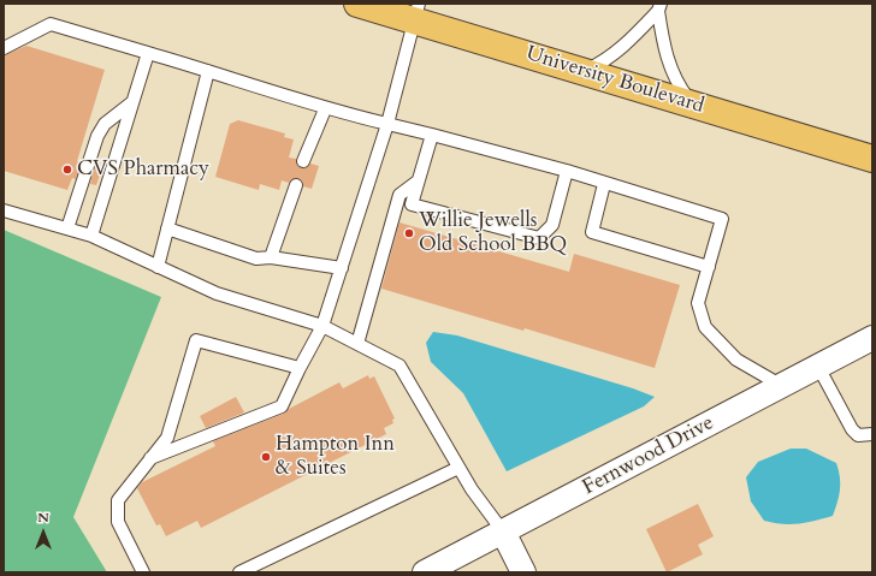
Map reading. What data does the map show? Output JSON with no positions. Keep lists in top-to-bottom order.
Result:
{
  "streets": {
    "main road": ["University Boulevard"],
    "street": ["Fernwood Drive"]
  },
  "places": ["CVS Pharmacy", "Willie Jewells Old School BBQ", "Hampton Inn & Suites"],
  "north": "top"
}
